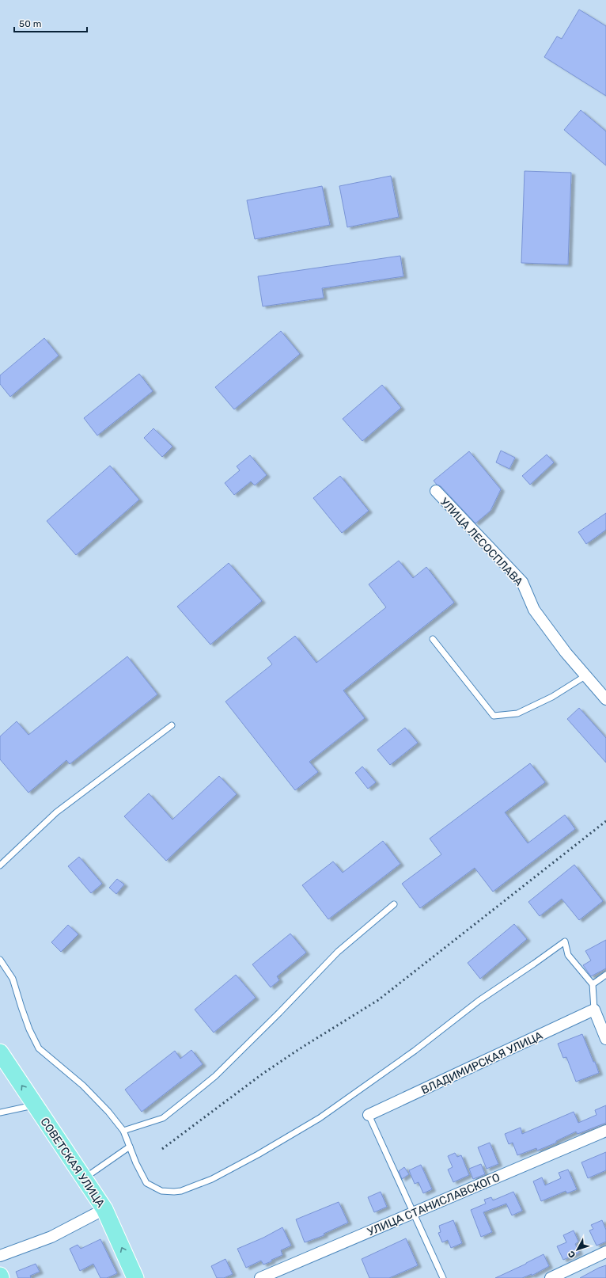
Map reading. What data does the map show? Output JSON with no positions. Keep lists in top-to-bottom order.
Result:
{
  "streets": {
    "main road": ["СОВЕТСКАЯ УЛИЦА"],
    "street": ["УЛИЦА ЛЕСОСПЛАВА", "ВЛАДИМИРСКАЯ УЛИЦА", "УЛИЦА СТАНИСЛАВСКОГО"]
  },
  "one_way": ["СОВЕТСКАЯ УЛИЦА"],
  "scale_bar": "50 m",
  "north": "bottom left"
}
